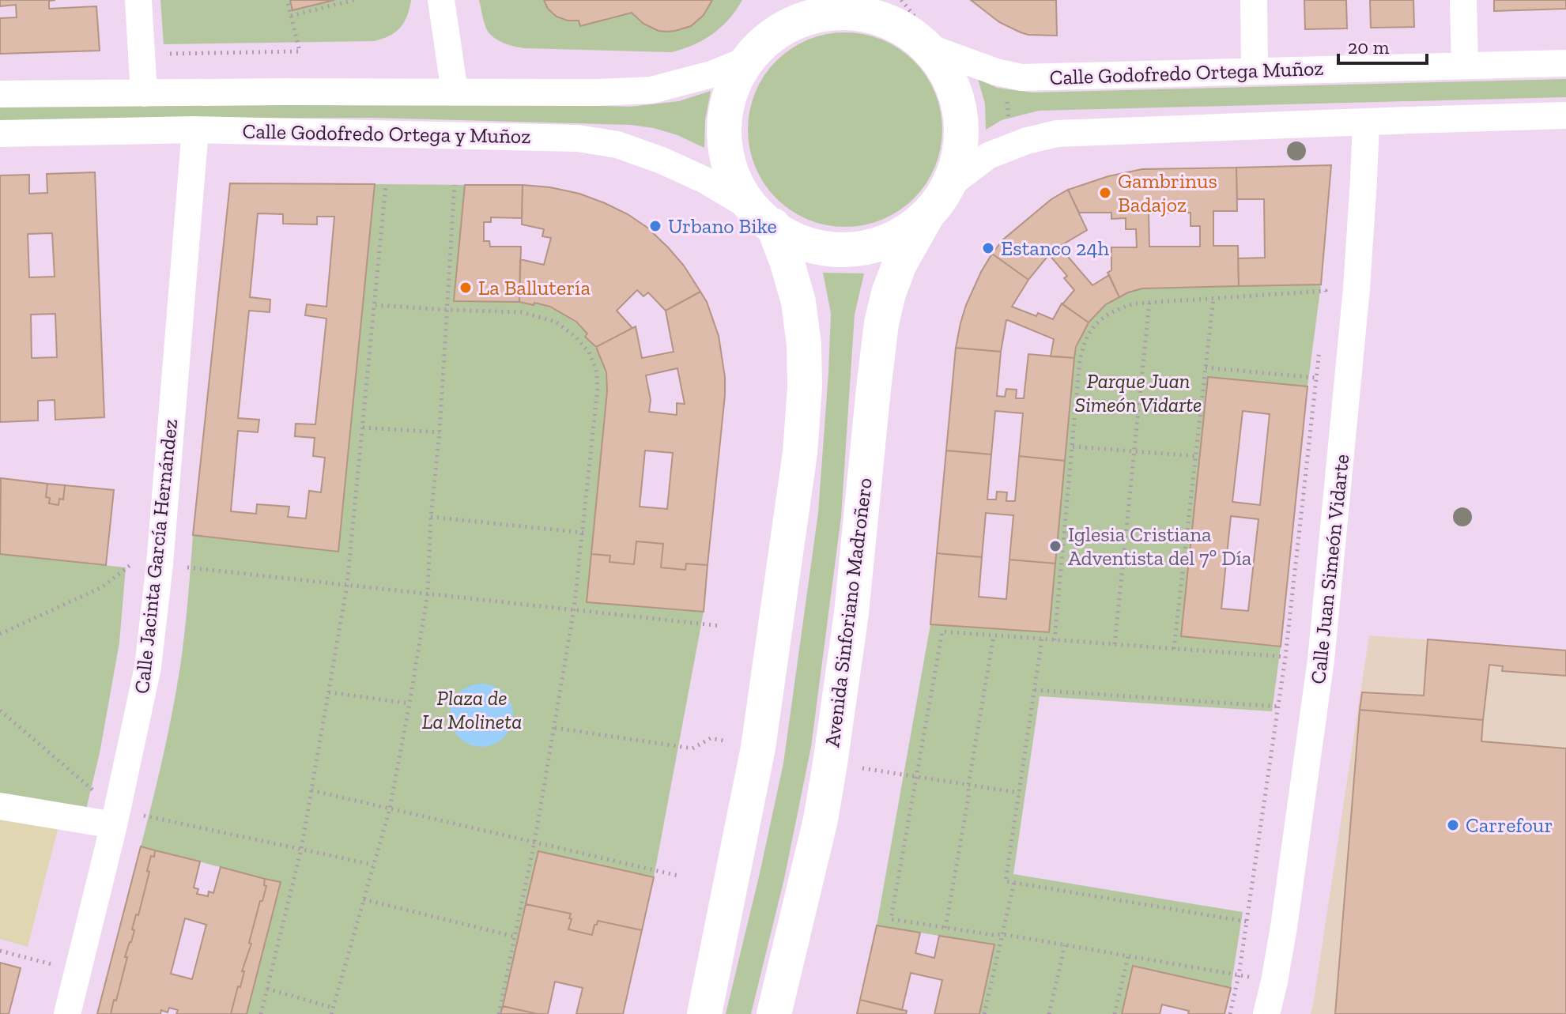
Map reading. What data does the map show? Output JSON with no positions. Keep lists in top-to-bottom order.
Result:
{
  "streets": {
    "main road": ["Avenida Sinforiano Madroñero"],
    "street": [
      "Calle Godofredo Ortega Muñoz",
      "Calle Godofredo Ortega y Muñoz",
      "Calle Jacinta García Hernández",
      "Calle Juan Simeón Vidarte"
    ]
  },
  "crossings": [
    ["Calle Godofredo Ortega y Muñoz", "Calle Jacinta García Hernández"]
  ],
  "parks": ["Parque Juan Simeón Vidarte", "Plaza de La Molineta"],
  "places": [
    "Gambrinus Badajoz",
    "Urbano Bike",
    "Estanco 24h",
    "La Ballutería",
    "Iglesia Cristiana Adventista del 7º Día",
    "Carrefour"
  ],
  "scale_bar": "20 m"
}
